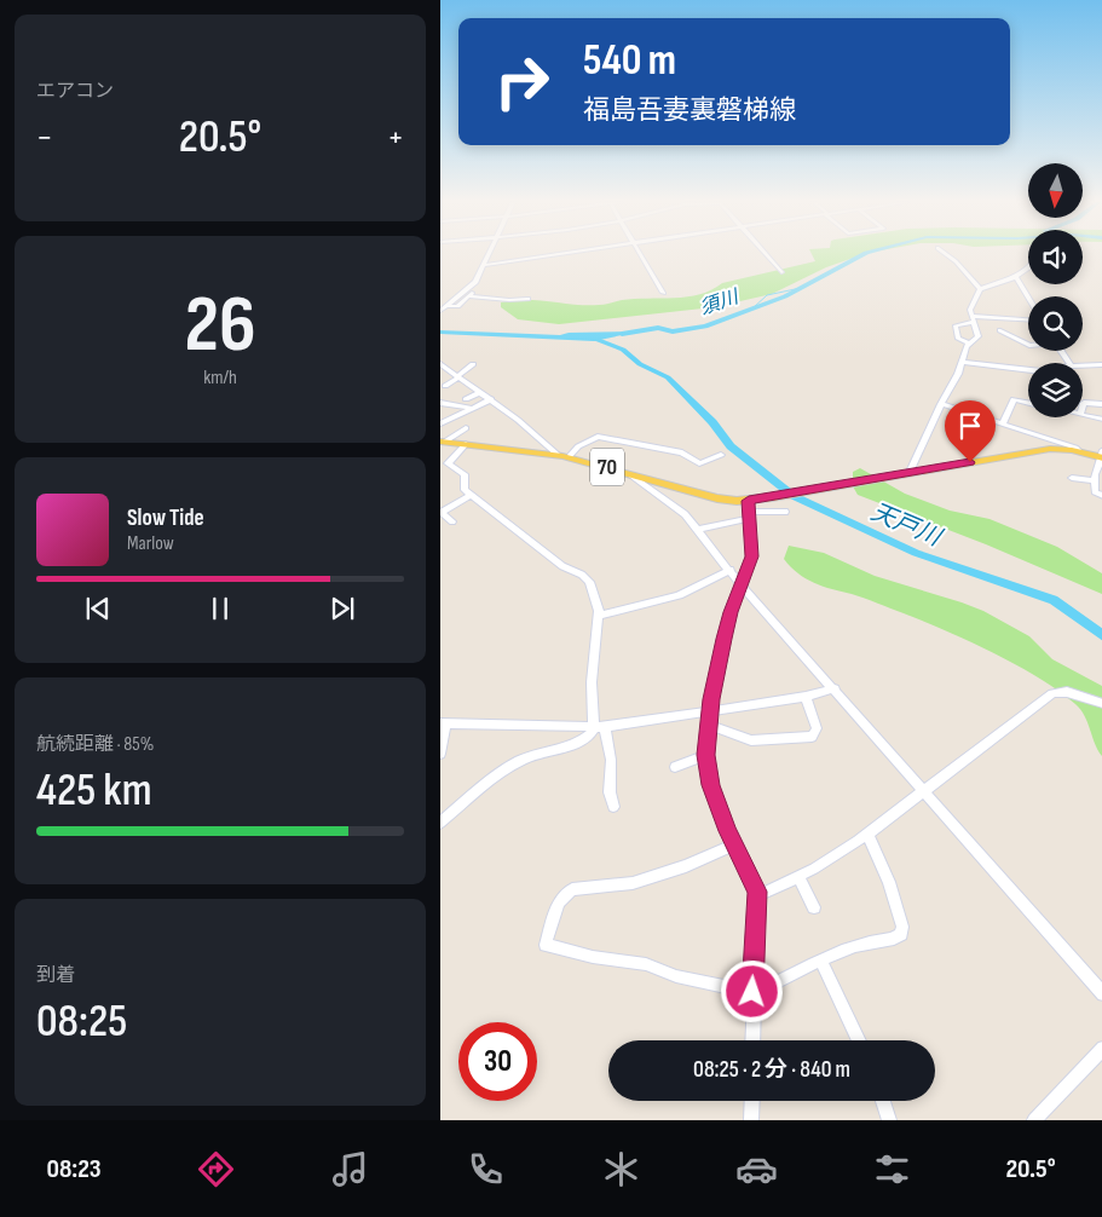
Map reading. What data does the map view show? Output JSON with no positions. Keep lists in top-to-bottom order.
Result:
{
  "streets": {
    "main road": ["70"]
  },
  "water": ["須川", "天戸川"],
  "north": "bottom",
  "page": {
    "tile": [
      "エアコン",
      ["26", "km/h"],
      ["航続距離 · 85%", "425 km"],
      ["到着", "08:25"]
    ],
    "turn": ["540 m", "福島吾妻裏磐梯線"],
    "heat": ["−", "20.5°", "+"],
    "song": ["Slow Tide", "Marlow"],
    "limit": "30",
    "trip": "08:25 · 2 分 · 840 m",
    "tabs": ["08:23", "20.5°"]
  }
}
